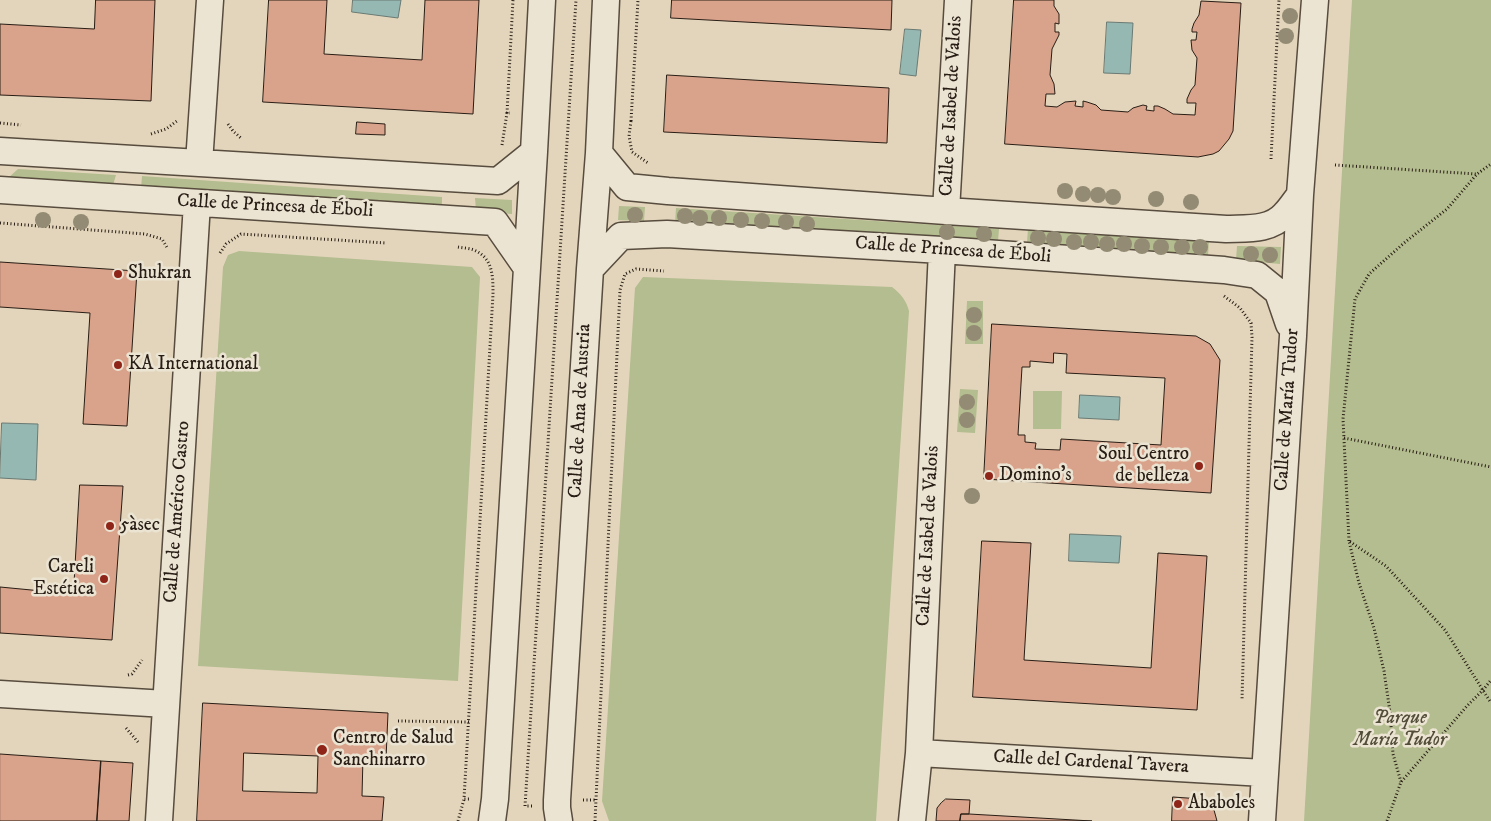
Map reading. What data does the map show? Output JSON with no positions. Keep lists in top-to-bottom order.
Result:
{
  "streets": {
    "street": [
      "Calle de Isabel de Valois",
      "Calle de Princesa de Éboli",
      "Calle de María Tudor",
      "Calle de Ana de Austria",
      "Calle de Américo Castro",
      "Calle del Cardenal Tavera"
    ]
  },
  "crossings": [
    ["Calle de Isabel de Valois", "Calle de Princesa de Éboli"],
    ["Calle de Isabel de Valois", "Calle del Cardenal Tavera"],
    ["Calle de Princesa de Éboli", "Calle de María Tudor"],
    ["Calle de Princesa de Éboli", "Calle de Ana de Austria"],
    ["Calle de Princesa de Éboli", "Calle de Américo Castro"],
    ["Calle de María Tudor", "Calle del Cardenal Tavera"]
  ],
  "parks": ["Parque María Tudor"],
  "places": [
    "Shukran",
    "KA International",
    "Soul Centro de belleza",
    "Domino's",
    "5àsec",
    "Careli Estética",
    "Centro de Salud Sanchinarro",
    "Ababoles"
  ]
}
